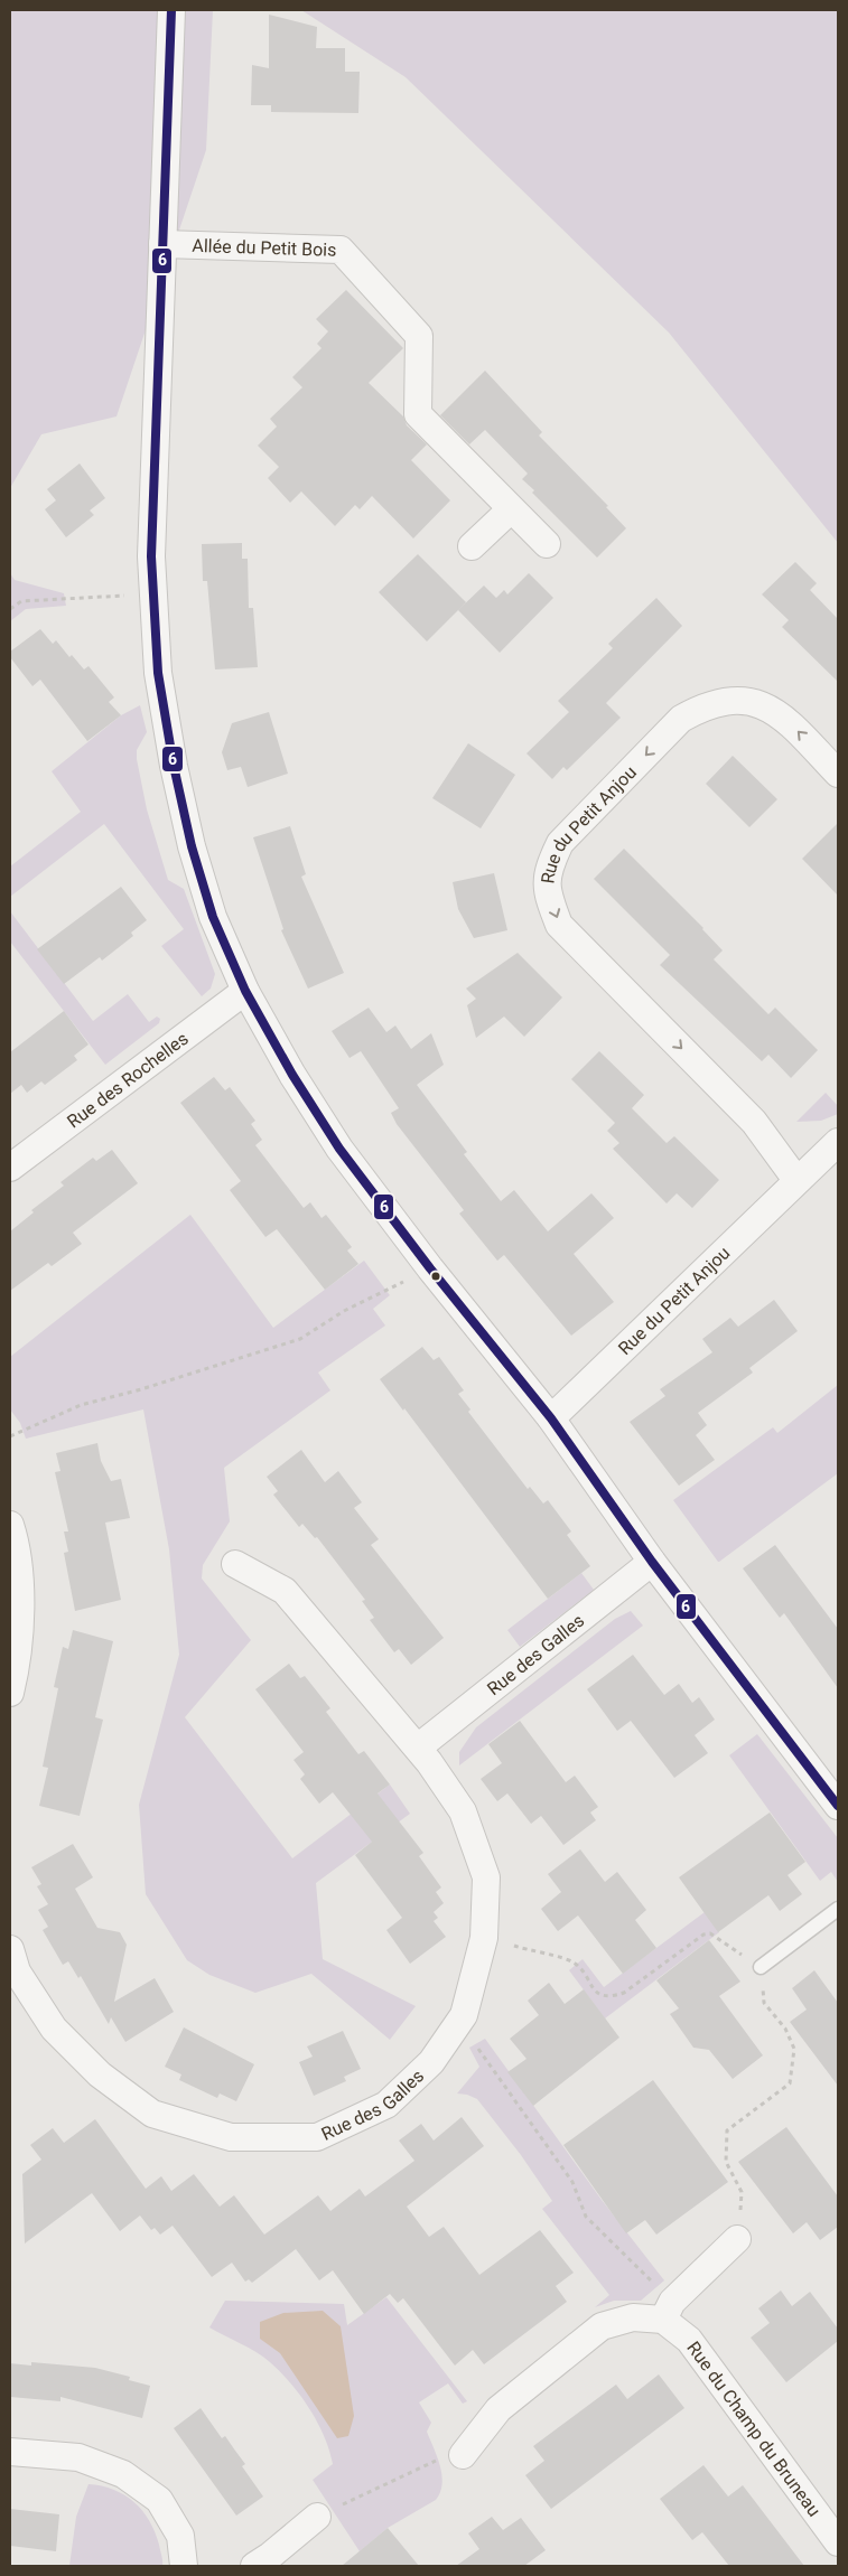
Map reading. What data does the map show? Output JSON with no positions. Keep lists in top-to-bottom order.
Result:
{
  "streets": {
    "street": [
      "Allée du Petit Bois",
      "Rue du Petit Anjou",
      "Rue des Rochelles",
      "Rue des Galles",
      "Rue du Champ du Bruneau"
    ]
  },
  "lines": ["transit line 6"]
}
